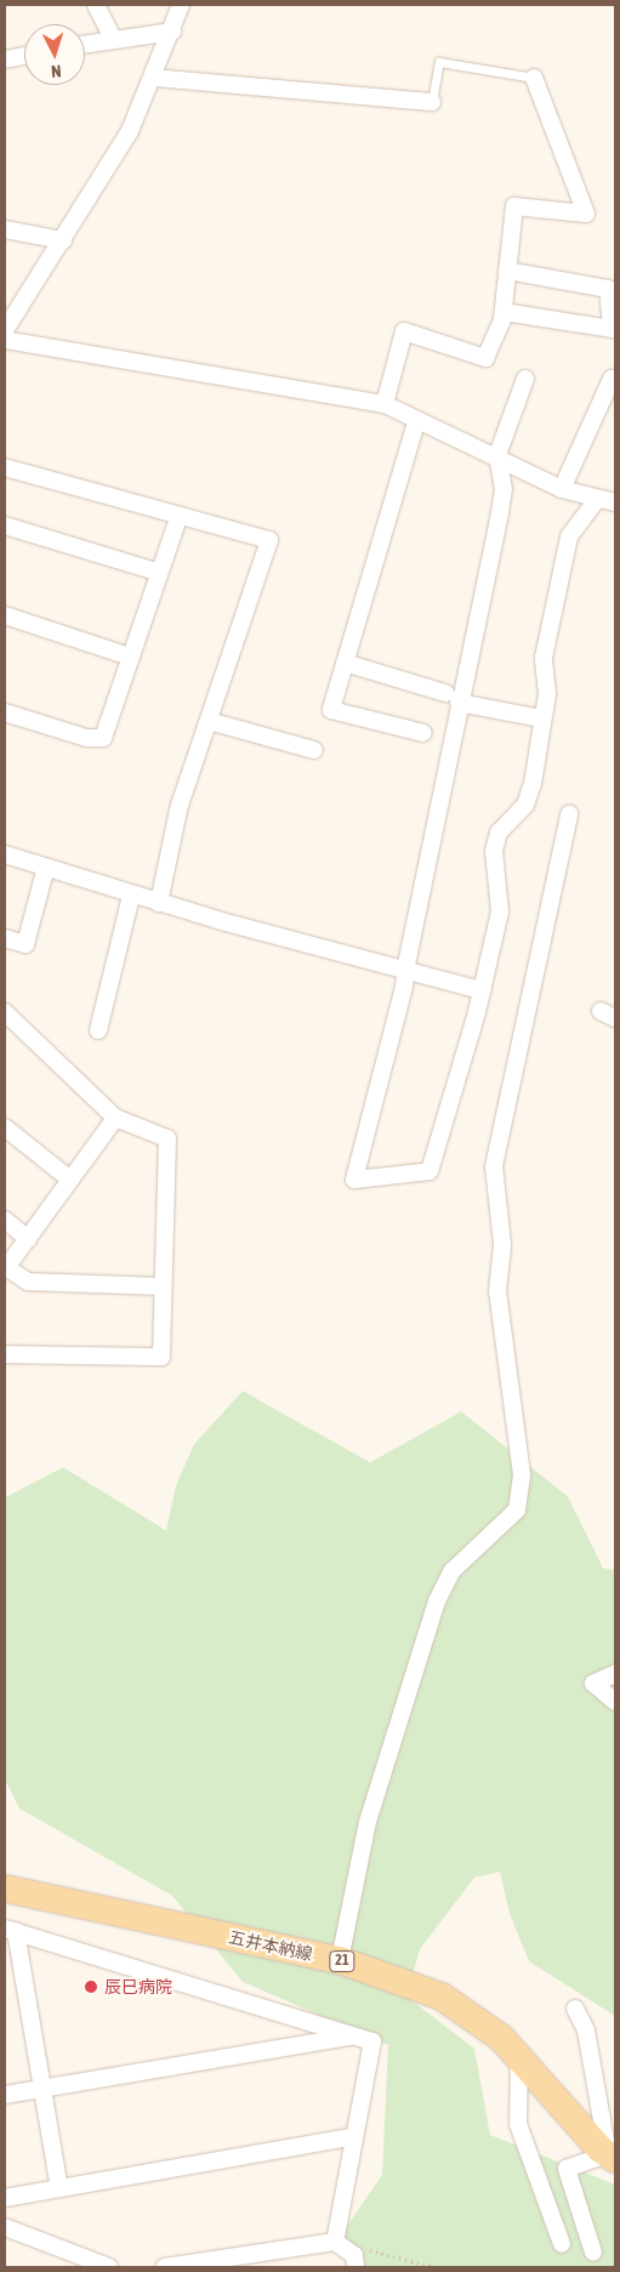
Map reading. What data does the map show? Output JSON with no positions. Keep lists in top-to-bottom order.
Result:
{
  "streets": {
    "main road": ["五井本納線", "21"]
  },
  "places": ["辰巳病院"],
  "north": "bottom"
}
